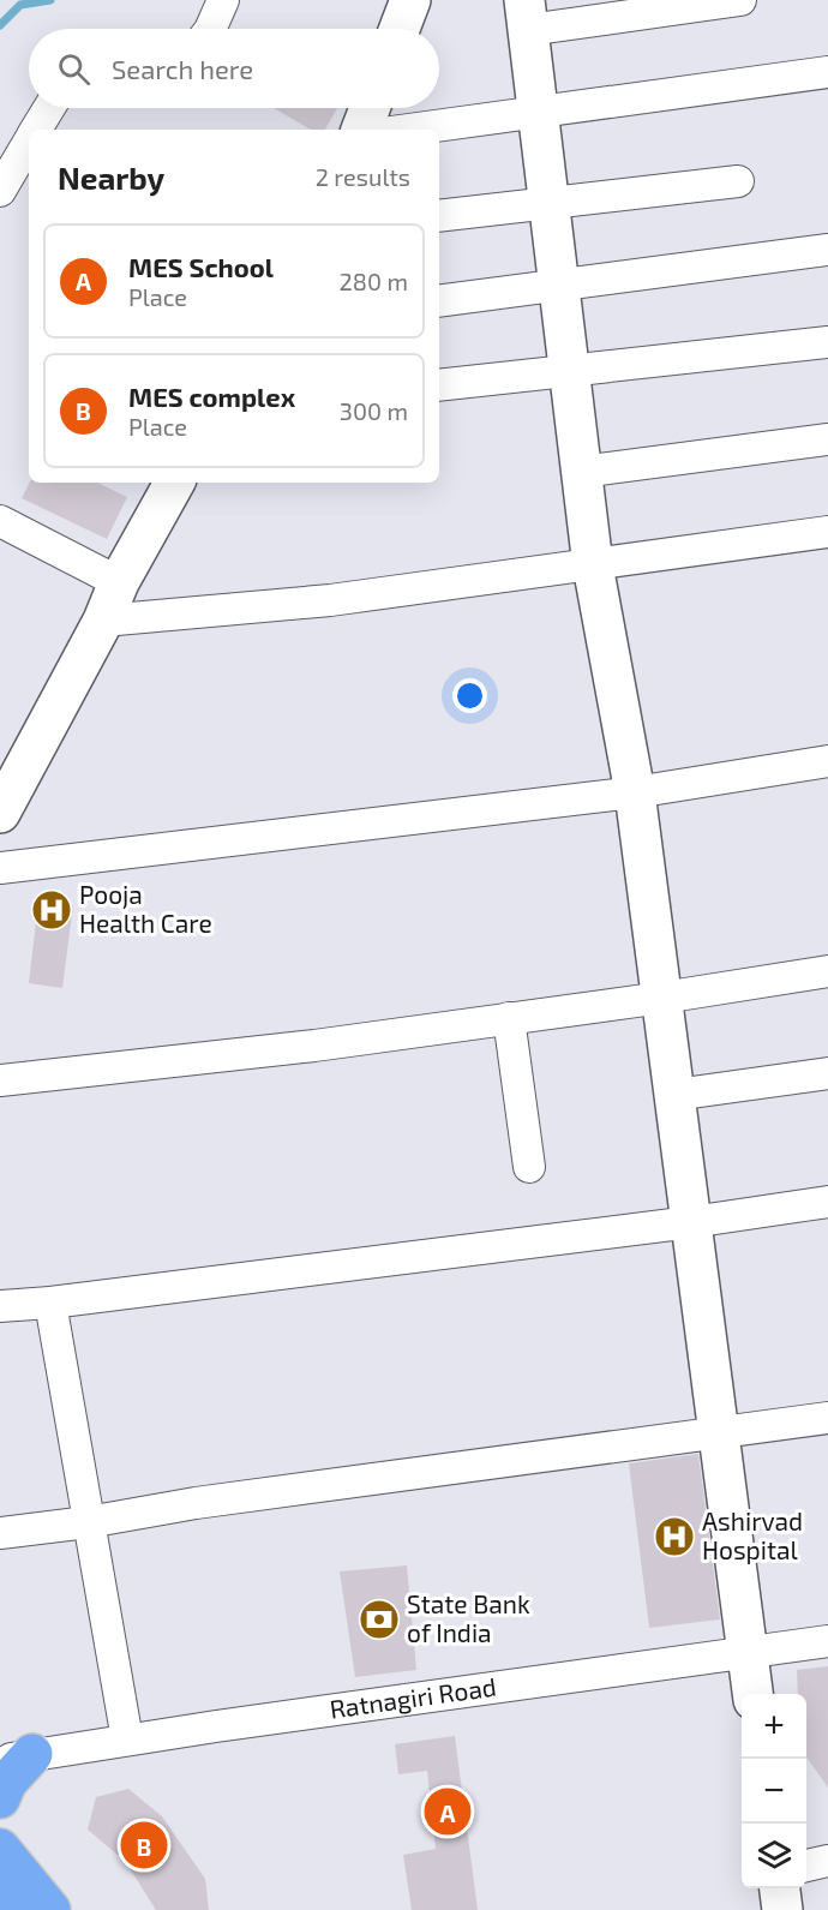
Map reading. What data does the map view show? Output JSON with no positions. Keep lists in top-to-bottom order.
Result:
{
  "streets": {
    "street": ["Ratnagiri Road"]
  },
  "places": {
    "hospital": ["Pooja Health Care", "Ashirvad Hospital"],
    "bank": ["State Bank of India"]
  },
  "page": {
    "search": "Search here",
    "heading": ["Nearby", "2 results"],
    "list": [
      {
        "mark": "A",
        "name": "MES School",
        "note": "Place",
        "value": "280 m"
      },
      {
        "mark": "B",
        "name": "MES complex",
        "note": "Place",
        "value": "300 m"
      }
    ],
    "map_buttons": ["+", "−"],
    "pins": ["A", "B"]
  }
}
